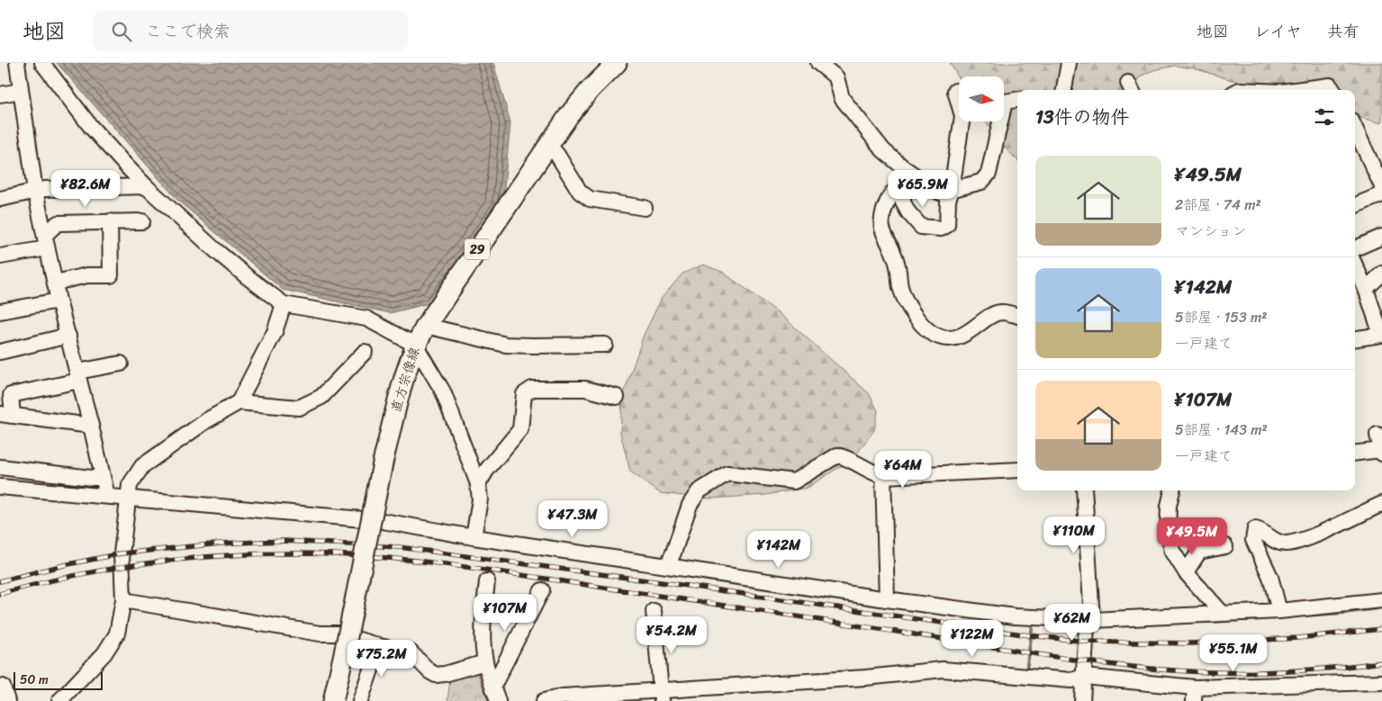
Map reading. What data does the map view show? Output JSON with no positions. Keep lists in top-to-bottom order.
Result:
{
  "streets": {
    "main road": ["29", "直方宗像線"]
  },
  "scale_bar": "50 m",
  "north": "right",
  "page": {
    "header": "地図",
    "search": "ここで検索",
    "nav": ["地図", "レイヤ", "共有"],
    "heading": "13件の物件",
    "list": [
      {
        "name": "¥49.5M",
        "note": "2部屋 · 74 m² · マンション"
      },
      {
        "name": "¥142M",
        "note": "5部屋 · 153 m² · 一戸建て"
      },
      {
        "name": "¥107M",
        "note": "5部屋 · 143 m² · 一戸建て"
      }
    ],
    "price": [
      "¥82.6M",
      "¥65.9M",
      "¥64M",
      "¥47.3M",
      "¥110M",
      "¥49.5M",
      "¥142M",
      "¥107M",
      "¥62M",
      "¥54.2M",
      "¥122M",
      "¥55.1M",
      "¥75.2M"
    ],
    "scale": "50 m"
  }
}
